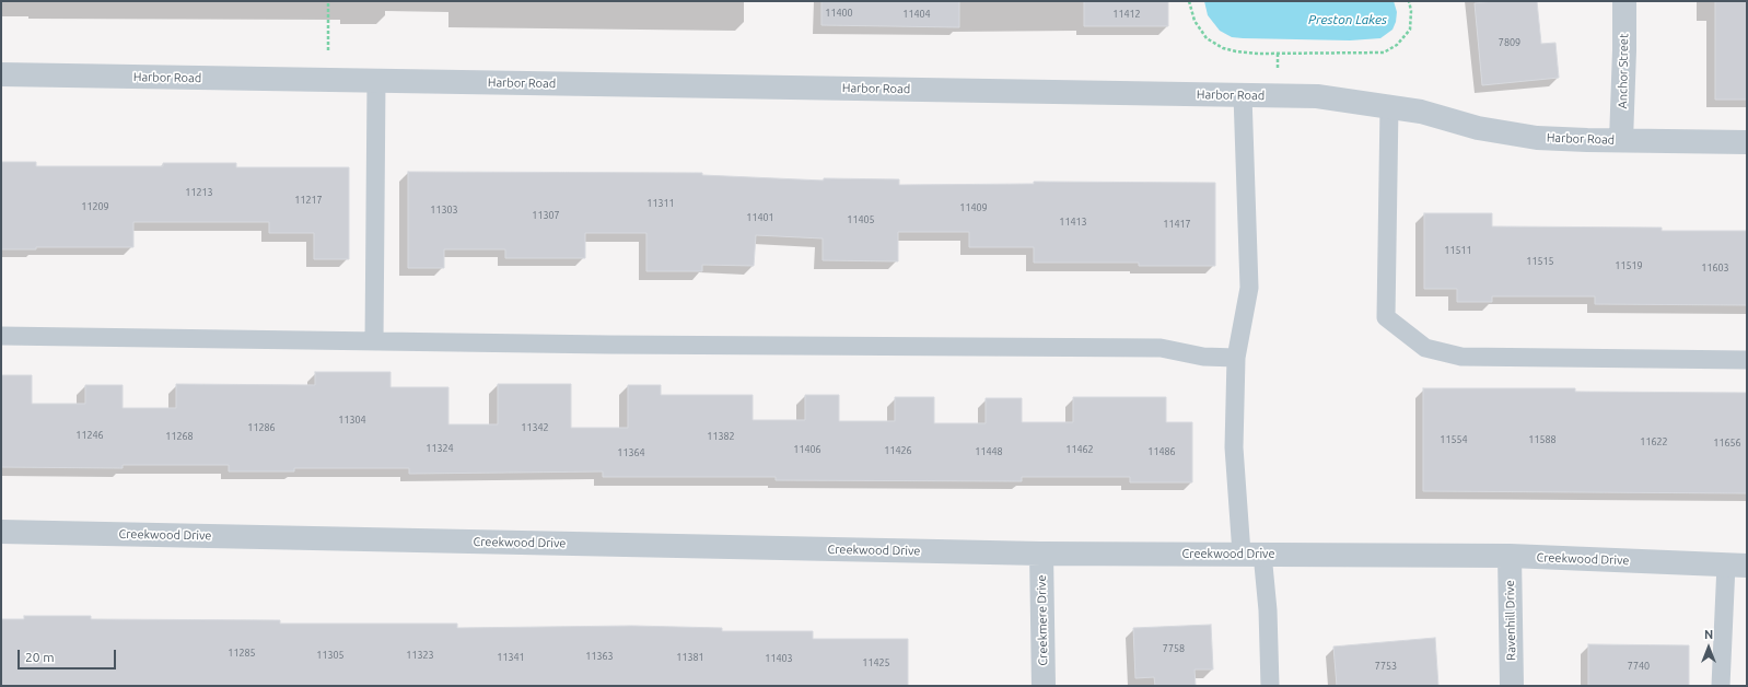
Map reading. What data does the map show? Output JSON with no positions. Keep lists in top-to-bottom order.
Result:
{
  "streets": {
    "street": [
      "Anchor Street",
      "Harbor Road",
      "Creekwood Drive",
      "Creekmere Drive",
      "Ravenhill Drive"
    ]
  },
  "crossings": [
    ["Anchor Street", "Harbor Road"],
    ["Creekwood Drive", "Creekmere Drive"],
    ["Creekwood Drive", "Ravenhill Drive"]
  ],
  "water": ["Preston Lakes"],
  "house_numbers": [
    "11400",
    "11404",
    "11412",
    "7809",
    "11213",
    "11217",
    "11311",
    "11209",
    "11409",
    "11303",
    "11307",
    "11401",
    "11405",
    "11413",
    "11417",
    "11511",
    "11515",
    "11519",
    "11603",
    "11304",
    "11286",
    "11342",
    "11246",
    "11268",
    "11382",
    "11554",
    "11588",
    "11622",
    "11656",
    "11324",
    "11406",
    "11462",
    "11426",
    "11448",
    "11486",
    "11364",
    "7758",
    "11285",
    "11305",
    "11323",
    "11363",
    "11341",
    "11381",
    "11403",
    "11425",
    "7753",
    "7740"
  ],
  "scale_bar": "20 m",
  "north": "top"
}
